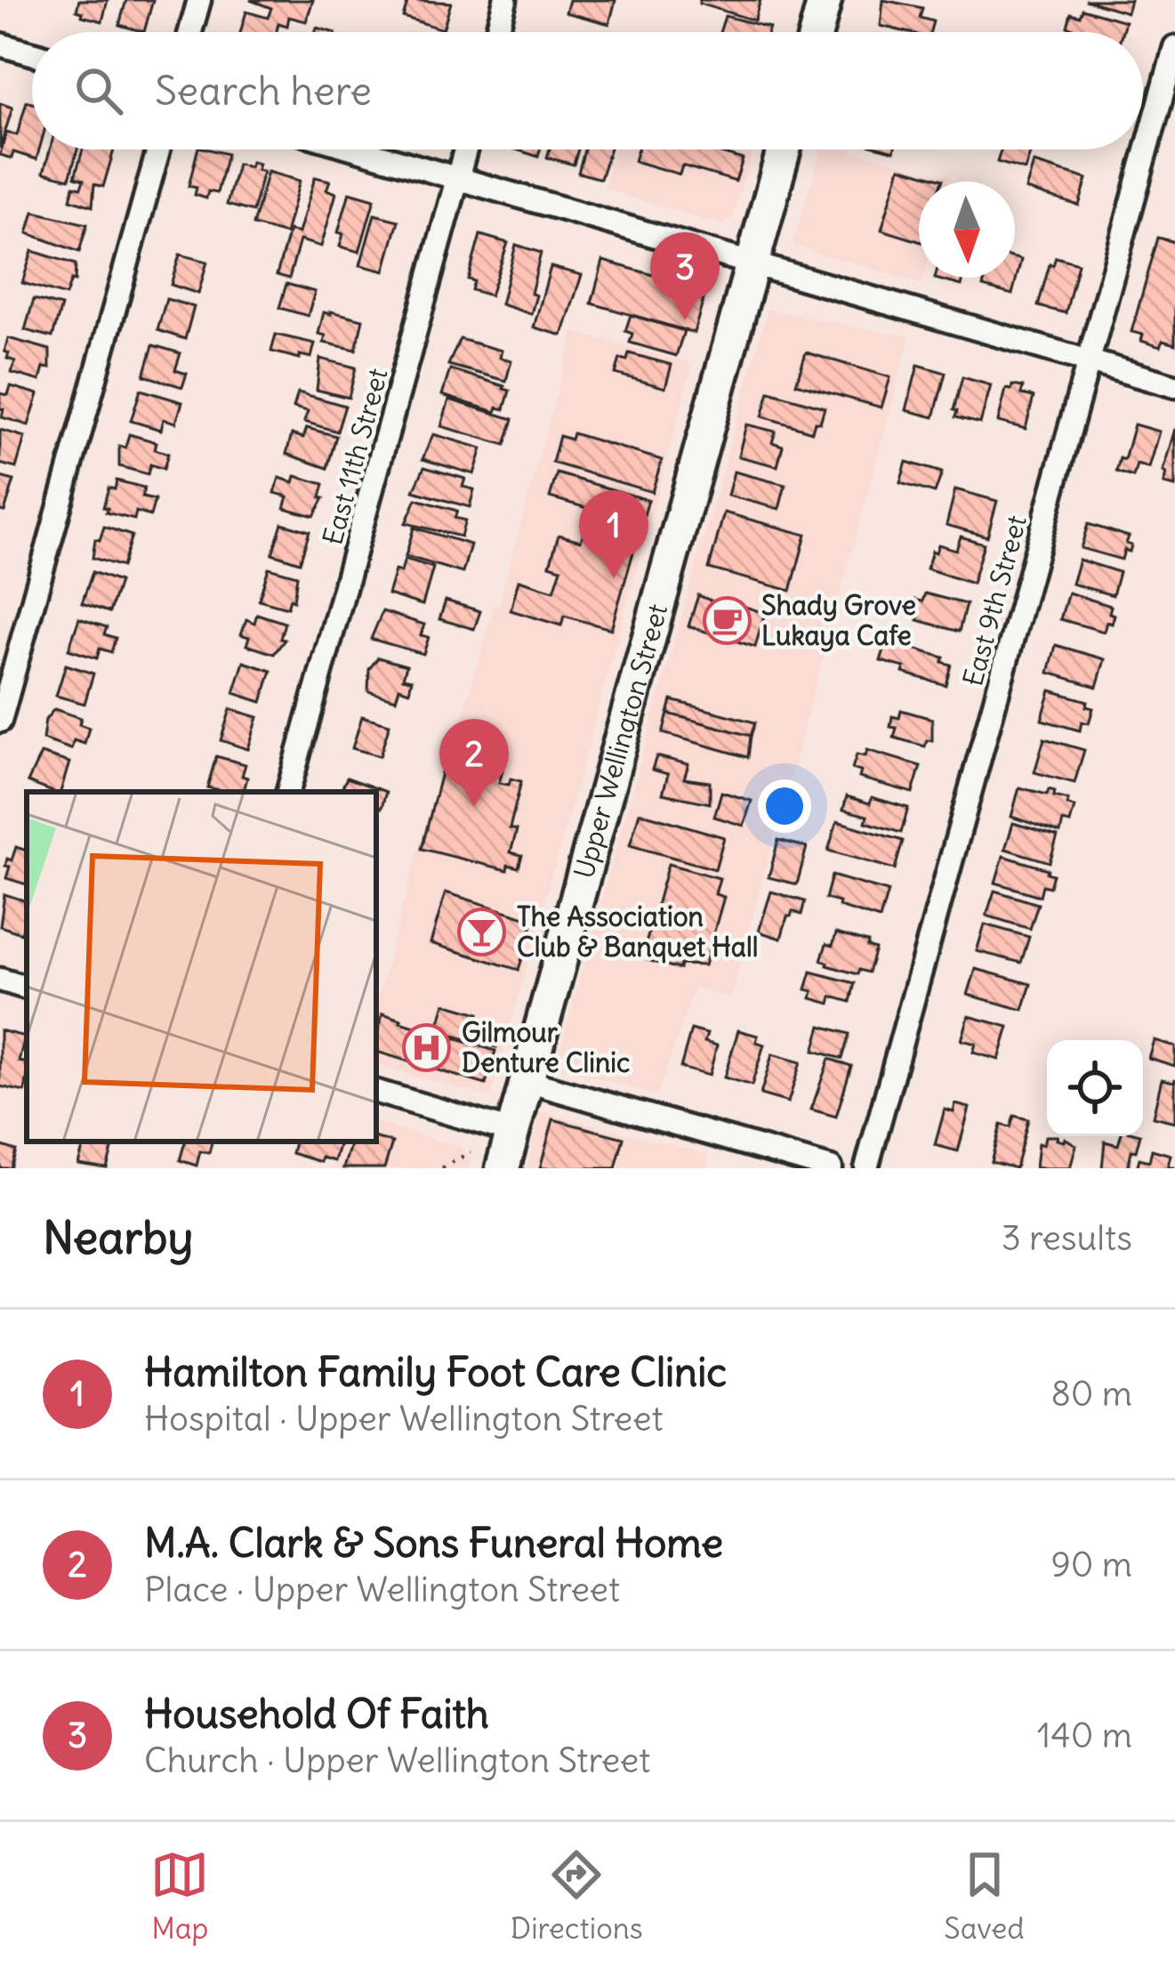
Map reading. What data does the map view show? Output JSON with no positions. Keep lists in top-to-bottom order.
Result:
{
  "streets": {
    "main road": ["Upper Wellington Street"],
    "street": ["East 11th Street", "East 9th Street"]
  },
  "places": {
    "cafe": ["Shady Grove Lukaya Cafe"],
    "bar": ["The Association Club & Banquet Hall"],
    "hospital": ["Gilmour Denture Clinic"]
  },
  "north": "bottom",
  "page": {
    "search": "Search here",
    "pins": ["3", "1", "2"],
    "heading": ["Nearby", "3 results"],
    "list": [
      {
        "mark": "1",
        "name": "Hamilton Family Foot Care Clinic",
        "note": "Hospital · Upper Wellington Street",
        "value": "80 m"
      },
      {
        "mark": "2",
        "name": "M.A. Clark & Sons Funeral Home",
        "note": "Place · Upper Wellington Street",
        "value": "90 m"
      },
      {
        "mark": "3",
        "name": "Household Of Faith",
        "note": "Church · Upper Wellington Street",
        "value": "140 m"
      }
    ],
    "nav": ["Map", "Directions", "Saved"]
  }
}
